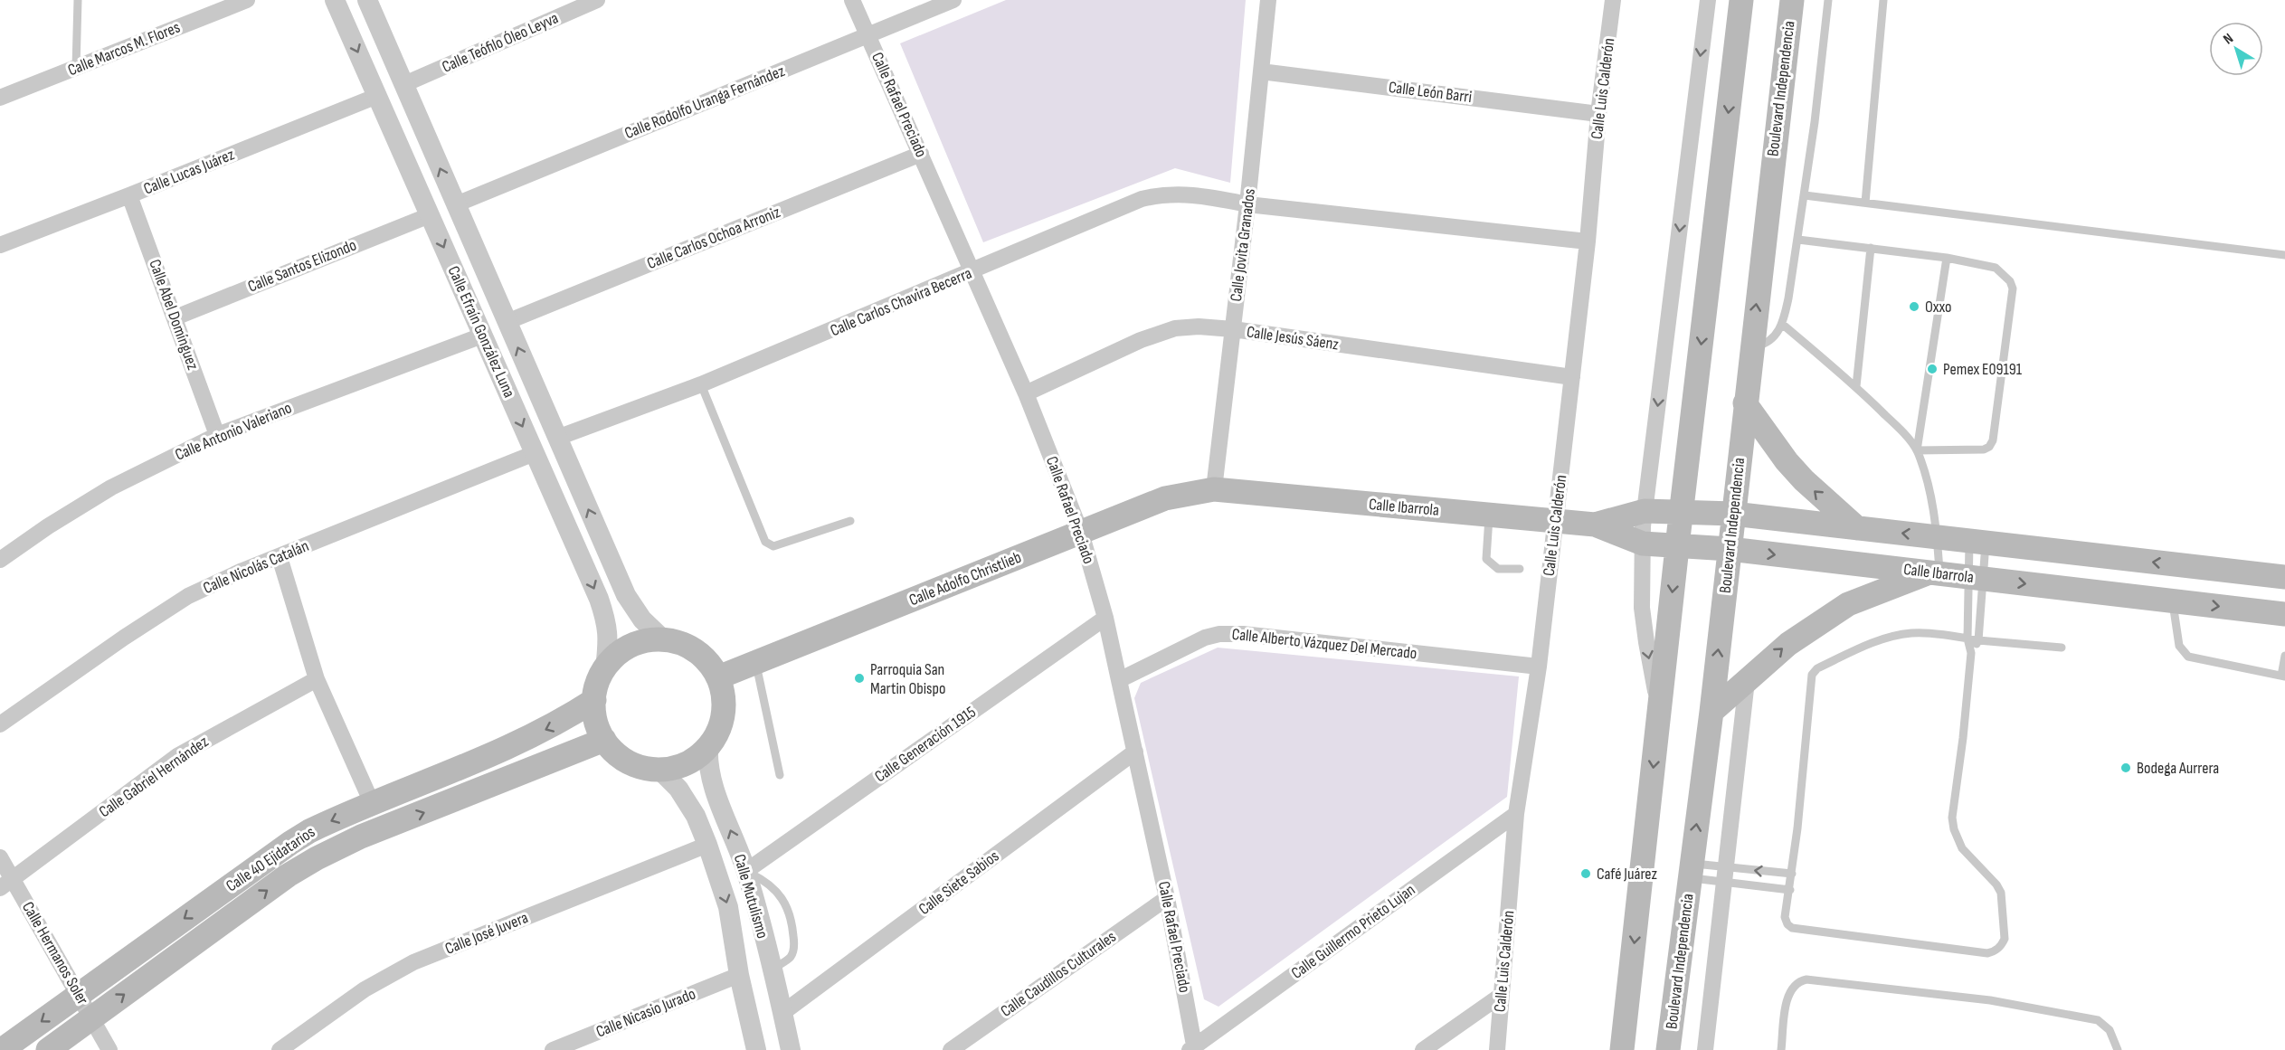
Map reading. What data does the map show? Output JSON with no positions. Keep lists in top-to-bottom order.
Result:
{
  "streets": {
    "main road": [
      "Boulevard Independencia",
      "Calle Ibarrola",
      "Calle Adolfo Christlieb",
      "Calle 40 Ejidatarios"
    ],
    "street": [
      "Calle Teófilo Óleo Leyva",
      "Calle Marcos M. Flores",
      "Calle Luis Calderón",
      "Calle León Barri",
      "Calle Rodolfo Uranga Fernández",
      "Calle Rafael Preciado",
      "Calle Lucas Juárez",
      "Calle Carlos Ochoa Arroniz",
      "Calle Jovita Granados",
      "Calle Santos Elizondo",
      "Calle Carlos Chavira Becerra",
      "Calle Abel Domínguez",
      "Calle Efraín González Luna",
      "Calle Jesús Sáenz",
      "Calle Antonio Valeriano",
      "Calle Nicolás Catalán",
      "Calle Alberto Vázquez Del Mercado",
      "Calle Generación 1915",
      "Calle Gabriel Hernández",
      "Calle Siete Sabios",
      "Calle Mutulismo",
      "Calle Guillermo Prieto Lujan",
      "Calle José Juvera",
      "Calle Hermanos Soler",
      "Calle Caudillos Culturales",
      "Calle Nicasio Jurado"
    ]
  },
  "crossings": [
    ["Calle Teófilo Óleo Leyva", "Calle Efraín González Luna"],
    ["Calle Luis Calderón", "Calle León Barri"],
    ["Calle Luis Calderón", "Calle Jesús Sáenz"],
    ["Calle Luis Calderón", "Calle Ibarrola"],
    ["Calle Luis Calderón", "Calle Alberto Vázquez Del Mercado"],
    ["Calle Luis Calderón", "Calle Guillermo Prieto Lujan"],
    ["Boulevard Independencia", "Calle Ibarrola"],
    ["Calle León Barri", "Calle Jovita Granados"],
    ["Calle Rodolfo Uranga Fernández", "Calle Rafael Preciado"],
    ["Calle Rodolfo Uranga Fernández", "Calle Efraín González Luna"],
    ["Calle Rafael Preciado", "Calle Carlos Ochoa Arroniz"],
    ["Calle Rafael Preciado", "Calle Carlos Chavira Becerra"],
    ["Calle Rafael Preciado", "Calle Jesús Sáenz"],
    ["Calle Rafael Preciado", "Calle Adolfo Christlieb"],
    ["Calle Rafael Preciado", "Calle Alberto Vázquez Del Mercado"],
    ["Calle Rafael Preciado", "Calle Generación 1915"],
    ["Calle Rafael Preciado", "Calle Siete Sabios"],
    ["Calle Rafael Preciado", "Calle Guillermo Prieto Lujan"],
    ["Calle Rafael Preciado", "Calle Caudillos Culturales"],
    ["Calle Lucas Juárez", "Calle Abel Domínguez"],
    ["Calle Lucas Juárez", "Calle Efraín González Luna"],
    ["Calle Carlos Ochoa Arroniz", "Calle Efraín González Luna"],
    ["Calle Jovita Granados", "Calle Carlos Chavira Becerra"],
    ["Calle Jovita Granados", "Calle Jesús Sáenz"],
    ["Calle Jovita Granados", "Calle Ibarrola"],
    ["Calle Jovita Granados", "Calle Adolfo Christlieb"],
    ["Calle Santos Elizondo", "Calle Abel Domínguez"],
    ["Calle Santos Elizondo", "Calle Efraín González Luna"],
    ["Calle Carlos Chavira Becerra", "Calle Efraín González Luna"],
    ["Calle Abel Domínguez", "Calle Antonio Valeriano"],
    ["Calle Efraín González Luna", "Calle Antonio Valeriano"],
    ["Calle Efraín González Luna", "Calle Nicolás Catalán"],
    ["Calle Efraín González Luna", "Calle Adolfo Christlieb"],
    ["Calle Efraín González Luna", "Calle 40 Ejidatarios"],
    ["Calle Efraín González Luna", "Calle Mutulismo"],
    ["Calle Ibarrola", "Calle Adolfo Christlieb"],
    ["Calle Adolfo Christlieb", "Calle 40 Ejidatarios"],
    ["Calle Adolfo Christlieb", "Calle Mutulismo"],
    ["Calle Generación 1915", "Calle Mutulismo"],
    ["Calle Gabriel Hernández", "Calle Hermanos Soler"],
    ["Calle 40 Ejidatarios", "Calle Mutulismo"],
    ["Calle 40 Ejidatarios", "Calle Hermanos Soler"],
    ["Calle Siete Sabios", "Calle Mutulismo"],
    ["Calle Mutulismo", "Calle José Juvera"],
    ["Calle Mutulismo", "Calle Nicasio Jurado"]
  ],
  "places": [
    "Oxxo",
    "Pemex E09191",
    "Parroquia San Martin Obispo",
    "Bodega Aurrera",
    "Café Juárez"
  ],
  "north": "top left"
}
